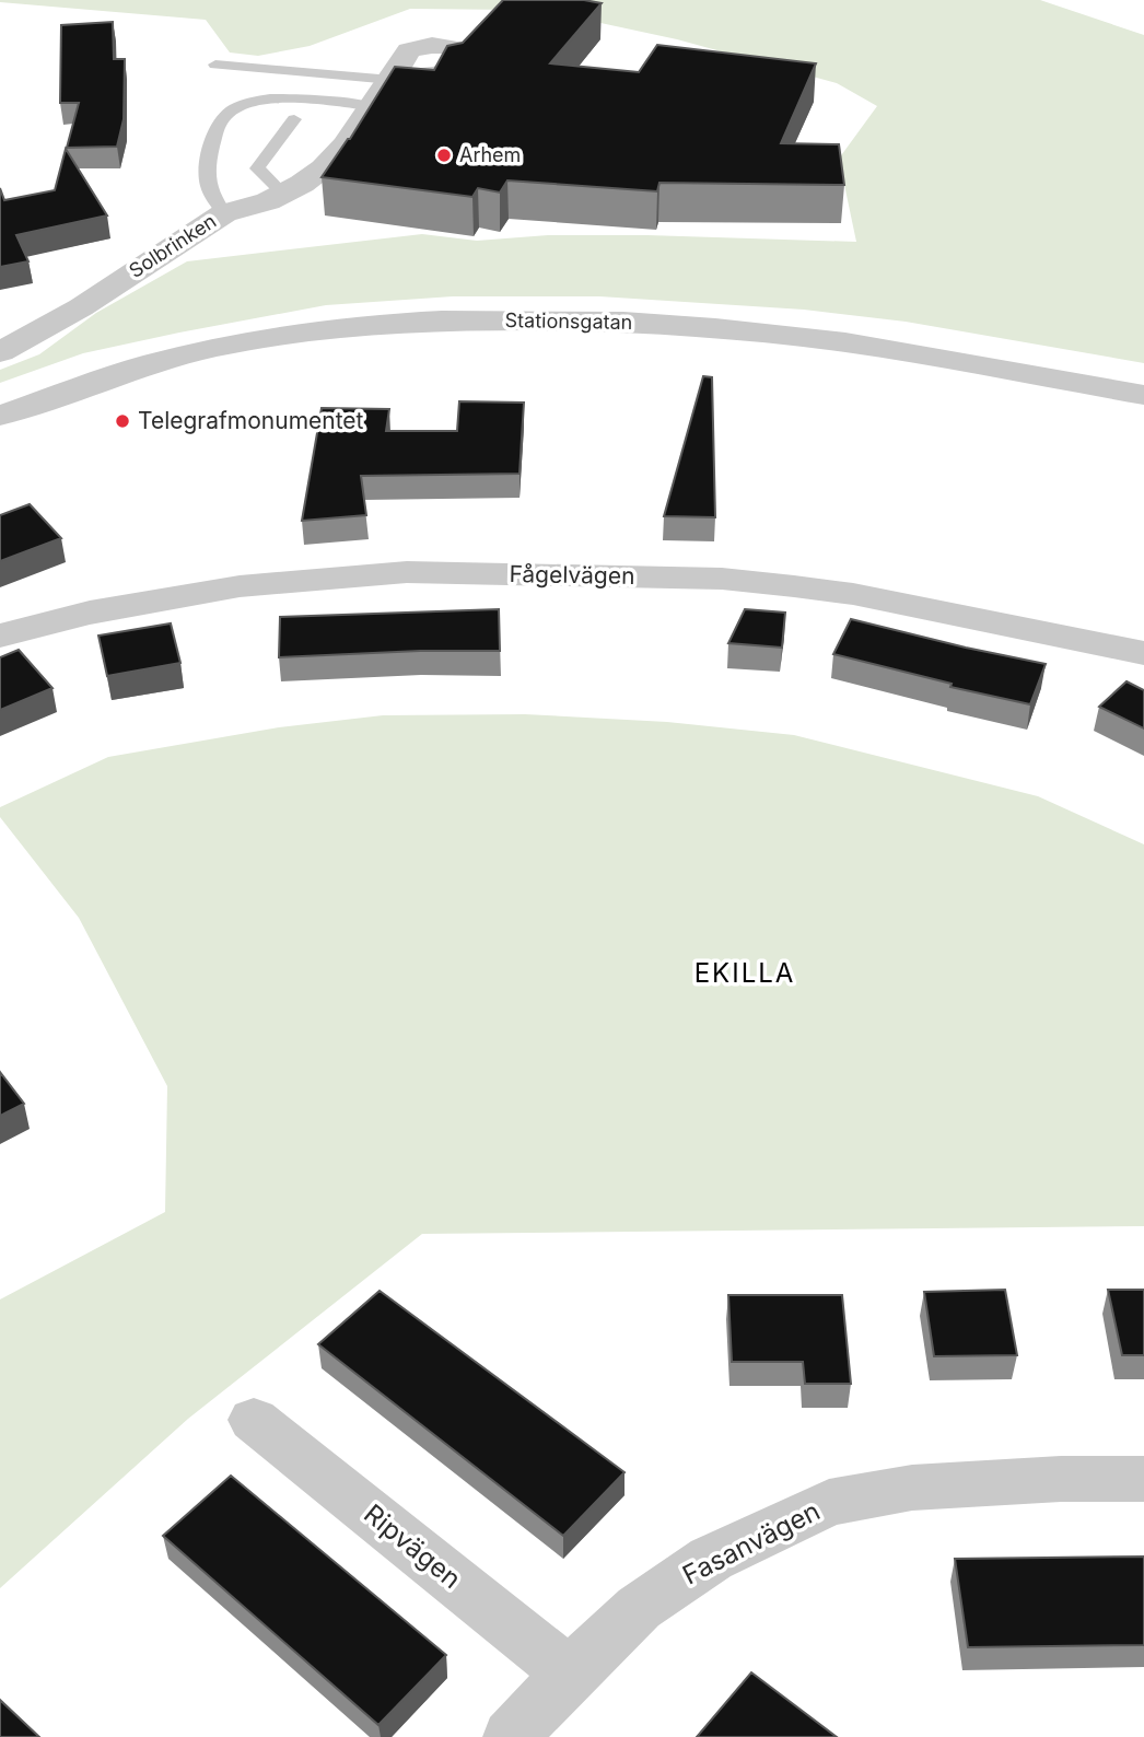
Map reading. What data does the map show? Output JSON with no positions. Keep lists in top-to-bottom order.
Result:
{
  "streets": {
    "street": [
      "Solbrinken",
      "Stationsgatan",
      "Fågelvägen",
      "Fasanvägen",
      "Ripvägen"
    ]
  },
  "crossings": [
    ["Fasanvägen", "Ripvägen"]
  ],
  "districts": ["EKILLA"],
  "places": ["Arhem", "Telegrafmonumentet"]
}
